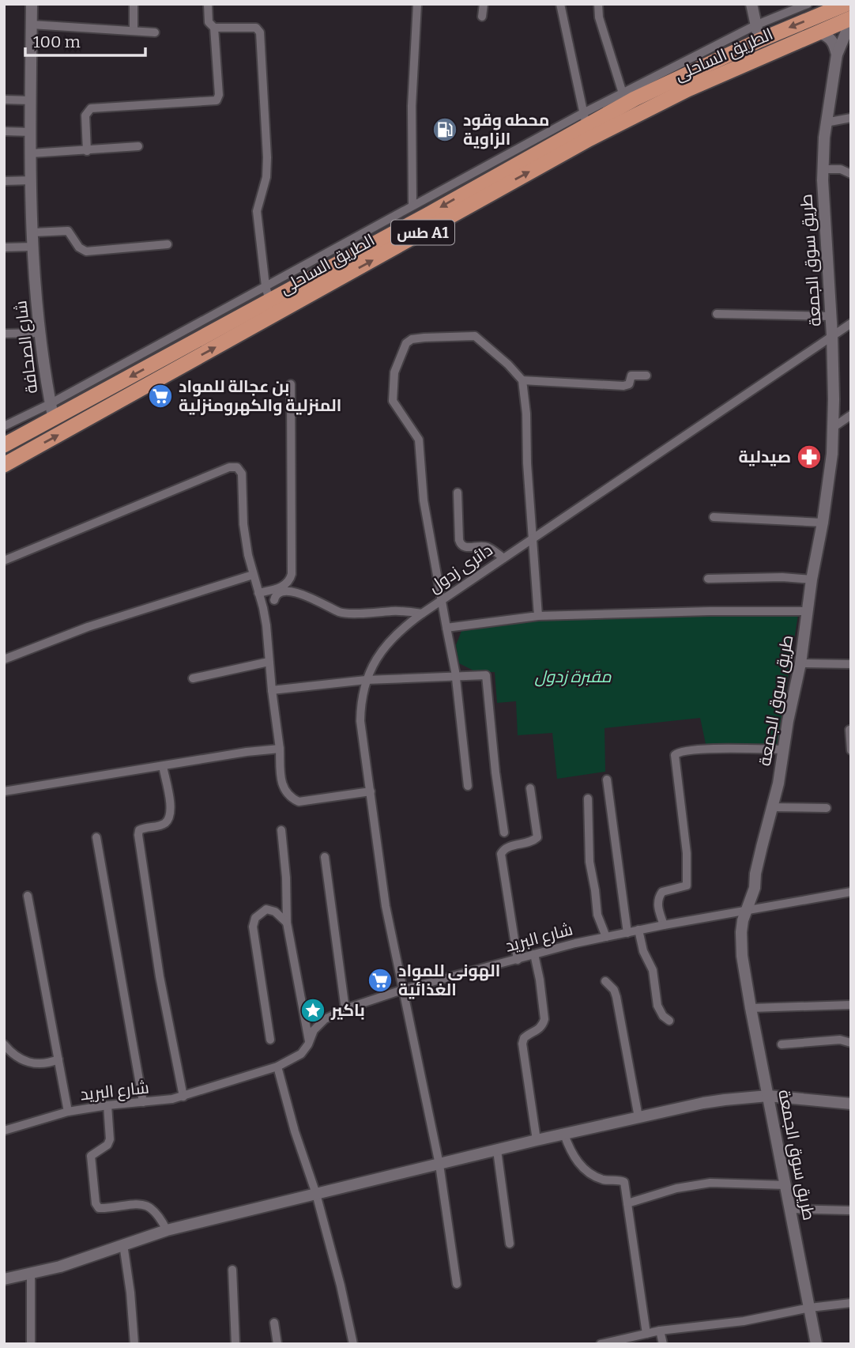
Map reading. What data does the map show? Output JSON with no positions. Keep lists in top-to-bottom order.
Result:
{
  "streets": {
    "highway": ["الطريق الساحلى", "طس A1"],
    "street": [
      "طريق سوق الجمعة",
      "شارع الصحافة",
      "دائرى زدول",
      "شارع البريد"
    ]
  },
  "crossings": [
    ["الطريق الساحلى", "طريق سوق الجمعة"],
    ["الطريق الساحلى", "شارع الصحافة"],
    ["طريق سوق الجمعة", "دائرى زدول"],
    ["طريق سوق الجمعة", "شارع البريد"],
    ["دائرى زدول", "شارع البريد"]
  ],
  "parks": ["مقبرة زدول"],
  "places": {
    "fuel station": ["محطه وقود الزاوية"],
    "supermarket": ["بن عجالة للمواد المنزلية والكهرومنزلية", "الهونى للمواد الغذائية"],
    "pharmacy": ["صيدلية"],
    "place": ["باكير"]
  },
  "scale_bar": "100 m"
}
